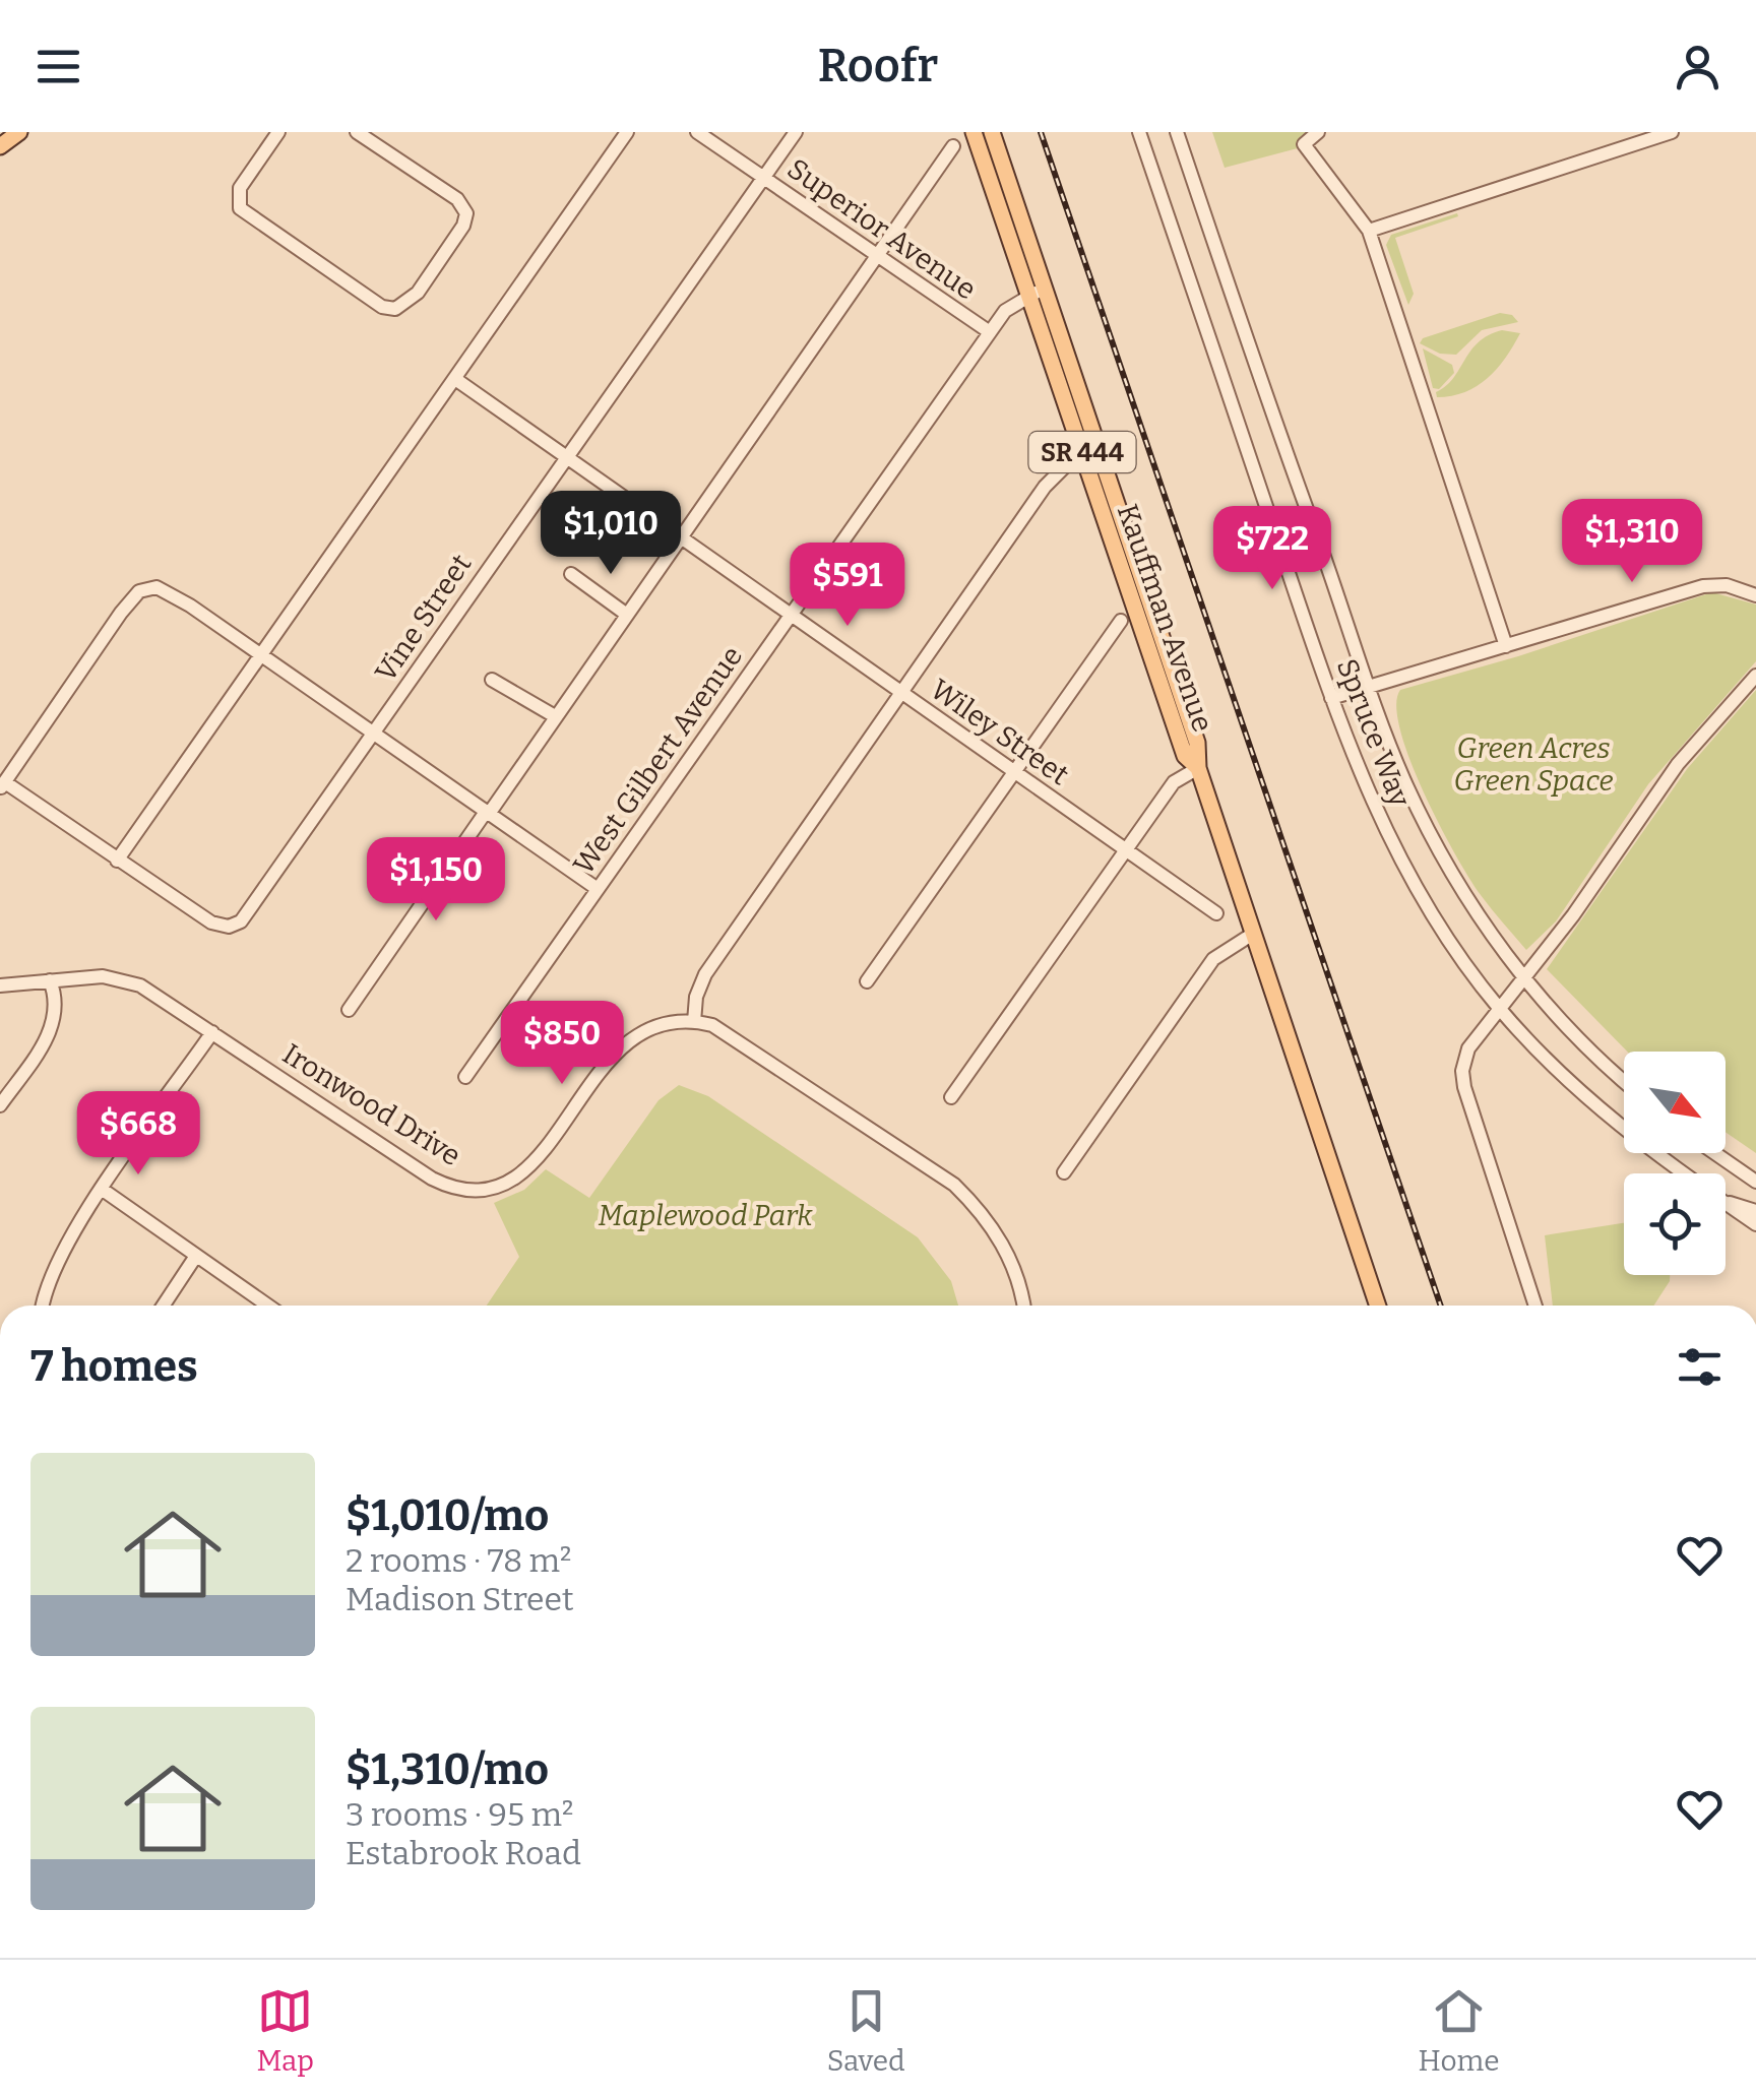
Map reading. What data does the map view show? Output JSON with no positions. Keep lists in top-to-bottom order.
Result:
{
  "streets": {
    "main road": ["SR 444", "Kauffman Avenue"],
    "street": [
      "Superior Avenue",
      "Vine Street",
      "Wiley Street",
      "Spruce Way",
      "West Gilbert Avenue",
      "Ironwood Drive"
    ]
  },
  "crossings": [
    ["Superior Avenue", "Vine Street"],
    ["Superior Avenue", "West Gilbert Avenue"],
    ["Vine Street", "Wiley Street"],
    ["Kauffman Avenue", "West Gilbert Avenue"],
    ["Wiley Street", "West Gilbert Avenue"]
  ],
  "parks": ["Green Acres Green Space", "Maplewood Park"],
  "north": "bottom right",
  "page": {
    "header": "Roofr",
    "price": [
      "$1,010",
      "$1,310",
      "$722",
      "$591",
      "$1,150",
      "$850",
      "$668"
    ],
    "heading": "7 homes",
    "list": [
      {
        "name": "$1,010/mo",
        "note": "2 rooms · 78 m² · Madison Street"
      },
      {
        "name": "$1,310/mo",
        "note": "3 rooms · 95 m² · Estabrook Road"
      }
    ],
    "tabs": ["Map", "Saved", "Home"]
  }
}
